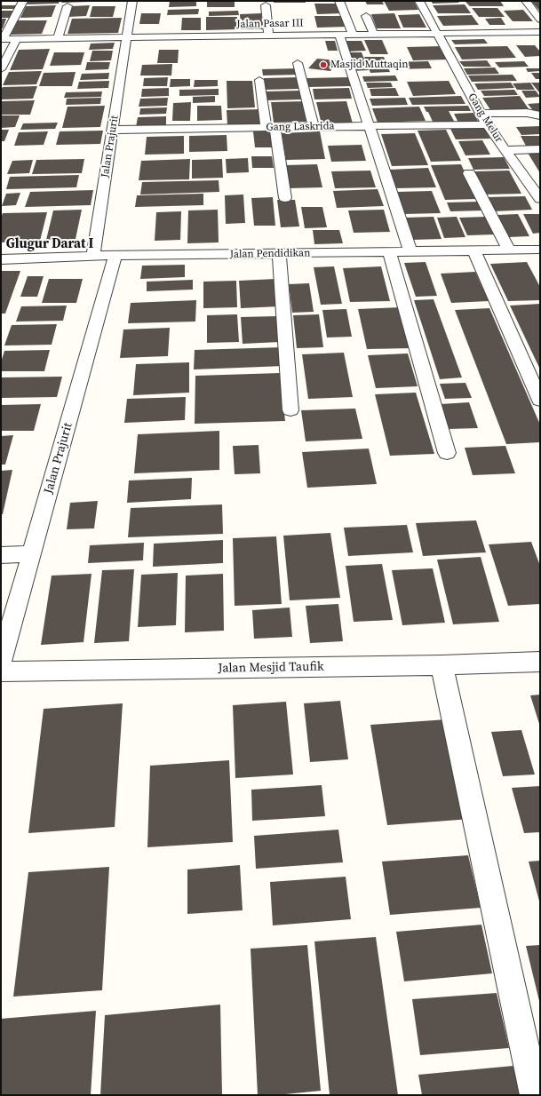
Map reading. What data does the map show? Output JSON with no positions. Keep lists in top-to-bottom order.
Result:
{
  "streets": {
    "street": [
      "Jalan Pasar III",
      "Gang Melur",
      "Gang Laskrida",
      "Jalan Prajurit",
      "Jalan Pendidikan",
      "Jalan Mesjid Taufik"
    ]
  },
  "crossings": [
    ["Jalan Pasar III", "Gang Melur"],
    ["Jalan Pasar III", "Jalan Prajurit"],
    ["Gang Melur", "Gang Laskrida"],
    ["Gang Laskrida", "Jalan Prajurit"],
    ["Jalan Prajurit", "Jalan Pendidikan"]
  ],
  "districts": ["Glugur Darat I"],
  "places": ["Masjid Muttaqin"]
}
